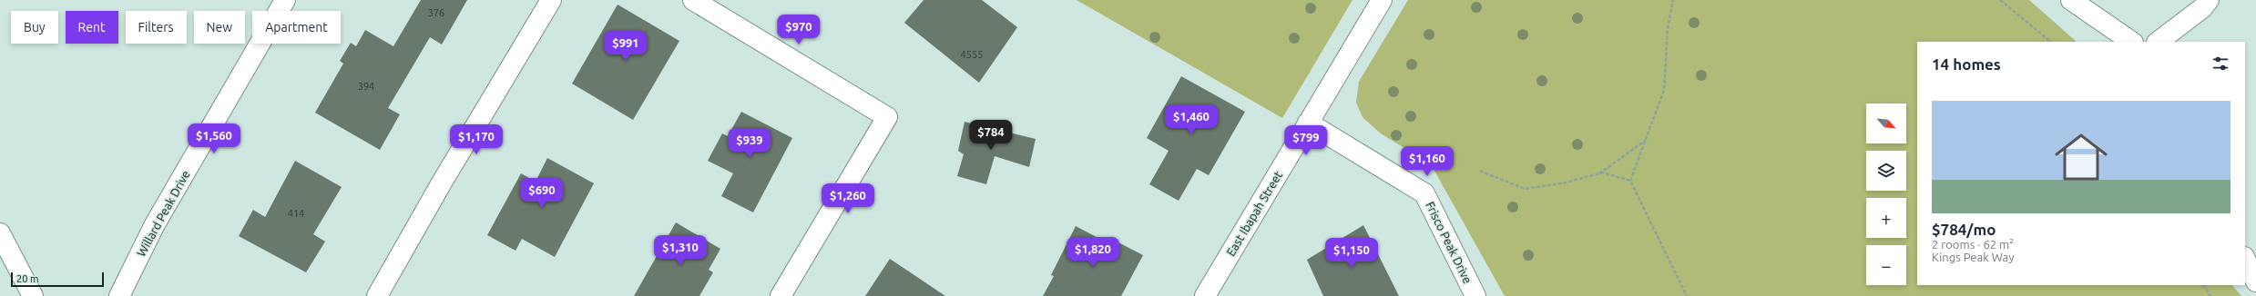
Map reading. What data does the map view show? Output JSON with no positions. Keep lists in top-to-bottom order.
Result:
{
  "streets": {
    "street": ["Willard Peak Drive", "East Ibapah Street", "Frisco Peak Drive"]
  },
  "crossings": [
    ["East Ibapah Street", "Frisco Peak Drive"]
  ],
  "house_numbers": [
    "376",
    "4555",
    "394",
    "414"
  ],
  "scale_bar": "20 m",
  "north": "bottom right",
  "page": {
    "chip": [
      "Buy",
      "Rent",
      "Filters",
      "New",
      "Apartment"
    ],
    "price": [
      "$970",
      "$991",
      "$1,460",
      "$784",
      "$1,560",
      "$1,170",
      "$799",
      "$939",
      "$1,160",
      "$690",
      "$1,260",
      "$1,310",
      "$1,820",
      "$1,150"
    ],
    "heading": "14 homes",
    "list": [
      {
        "name": "$784/mo",
        "note": "2 rooms · 62 m² · Kings Peak Way"
      }
    ],
    "map_buttons": ["+", "−"],
    "scale": "20 m"
  }
}
